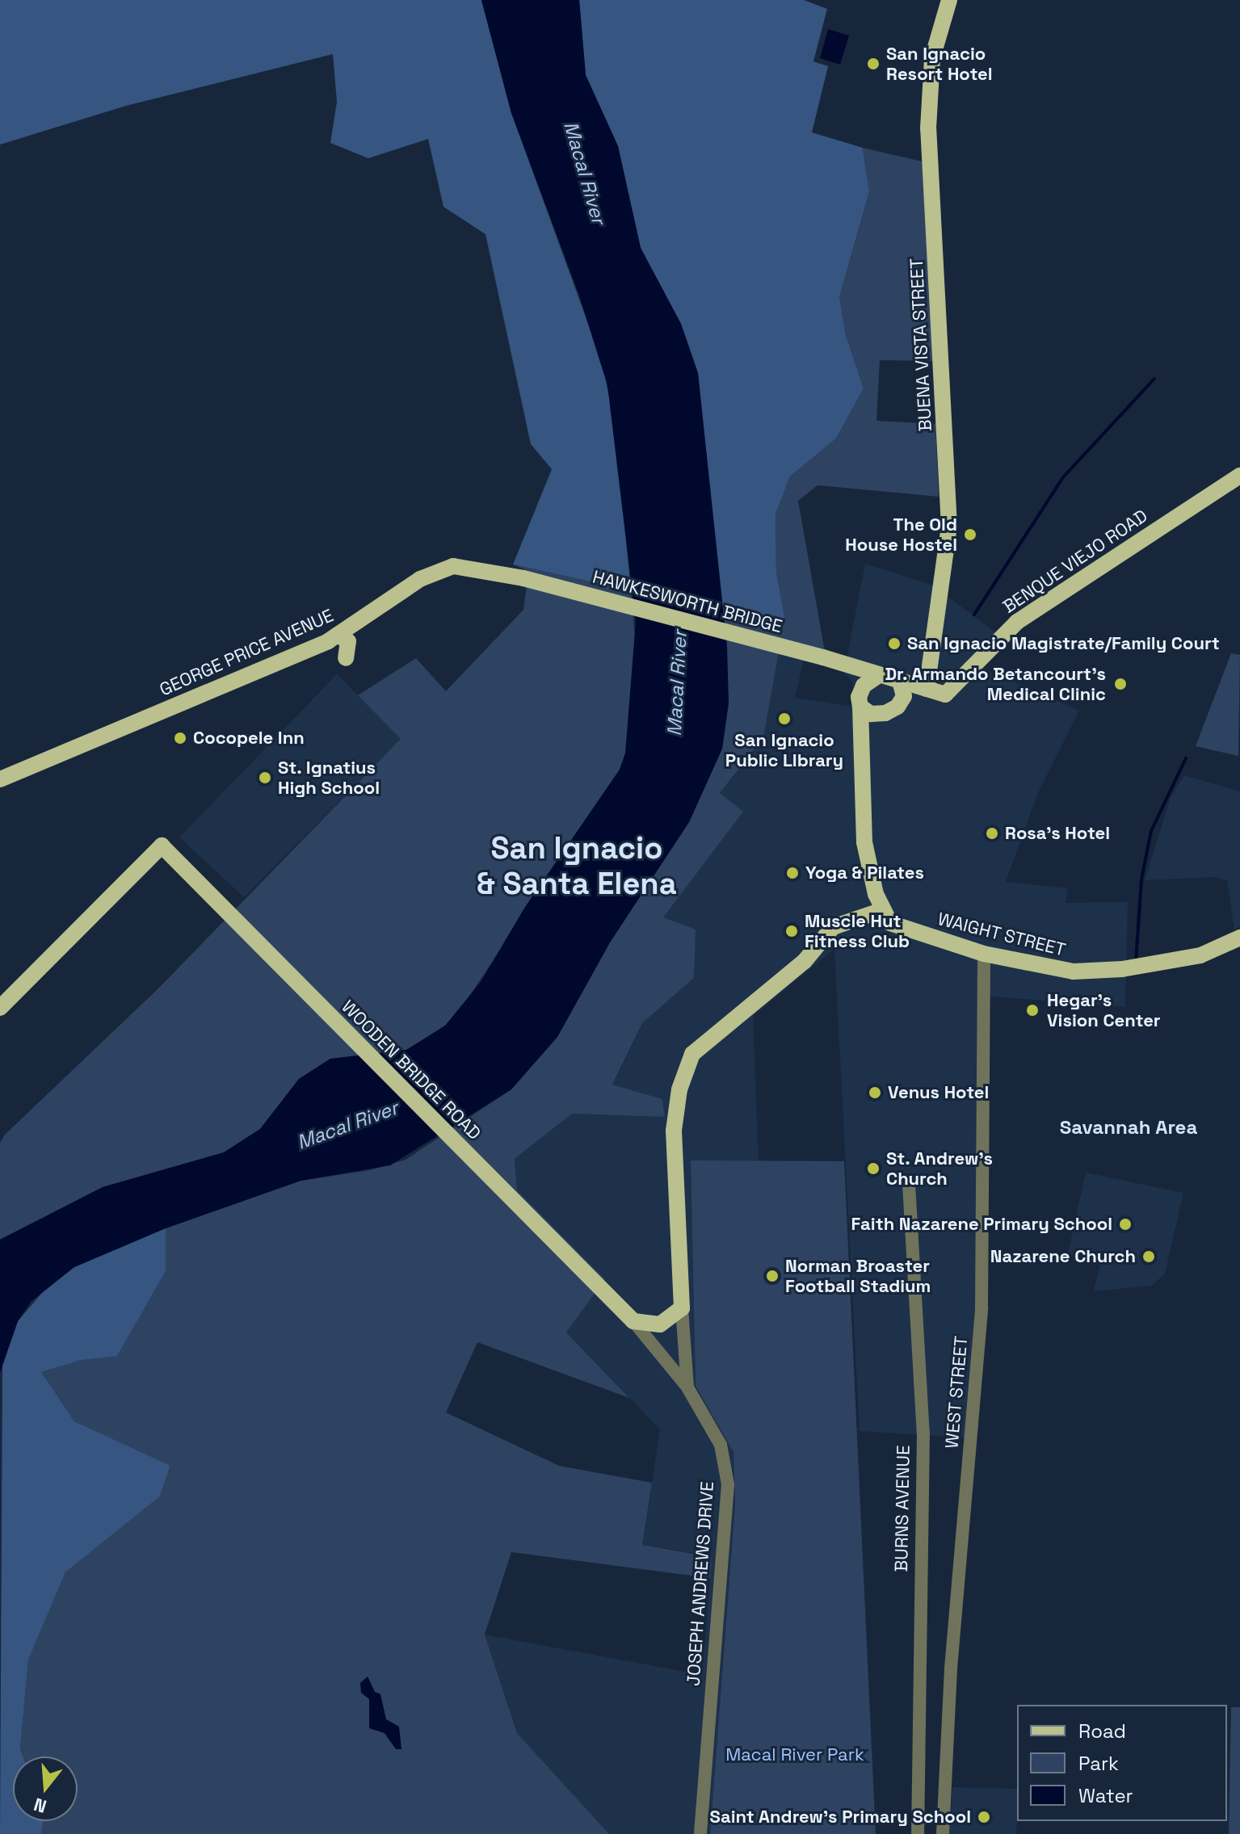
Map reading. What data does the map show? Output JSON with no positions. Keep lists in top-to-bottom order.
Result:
{
  "streets": {
    "main road": [
      "BUENA VISTA STREET",
      "BENQUE VIEJO ROAD",
      "HAWKESWORTH BRIDGE",
      "GEORGE PRICE AVENUE",
      "WAIGHT STREET",
      "WOODEN BRIDGE ROAD",
      "JOSEPH ANDREWS DRIVE"
    ],
    "street": ["WEST STREET", "BURNS AVENUE"]
  },
  "crossings": [
    ["BUENA VISTA STREET", "BENQUE VIEJO ROAD"],
    ["HAWKESWORTH BRIDGE", "GEORGE PRICE AVENUE"],
    ["WAIGHT STREET", "WEST STREET"]
  ],
  "districts": ["San Ignacio & Santa Elena", "Savannah Area"],
  "water": ["Macal River"],
  "parks": ["Macal River Park"],
  "places": [
    "San Ignacio Resort Hotel",
    "The Old House Hostel",
    "San Ignacio Magistrate/Family Court",
    "Dr. Armando Betancourt's Medical Clinic",
    "San Ignacio Public LIbrary",
    "Cocopele Inn",
    "St. Ignatius High School",
    "Rosa's Hotel",
    "Yoga & Pilates",
    "Muscle Hut Fitness Club",
    "Hegar's Vision Center",
    "Venus Hotel",
    "St. Andrew's Church",
    "Faith Nazarene Primary School",
    "Nazarene Church",
    "Norman Broaster Football Stadium",
    "Saint Andrew's Primary School"
  ],
  "legend": ["Road", "Park", "Water"],
  "north": "bottom"
}
